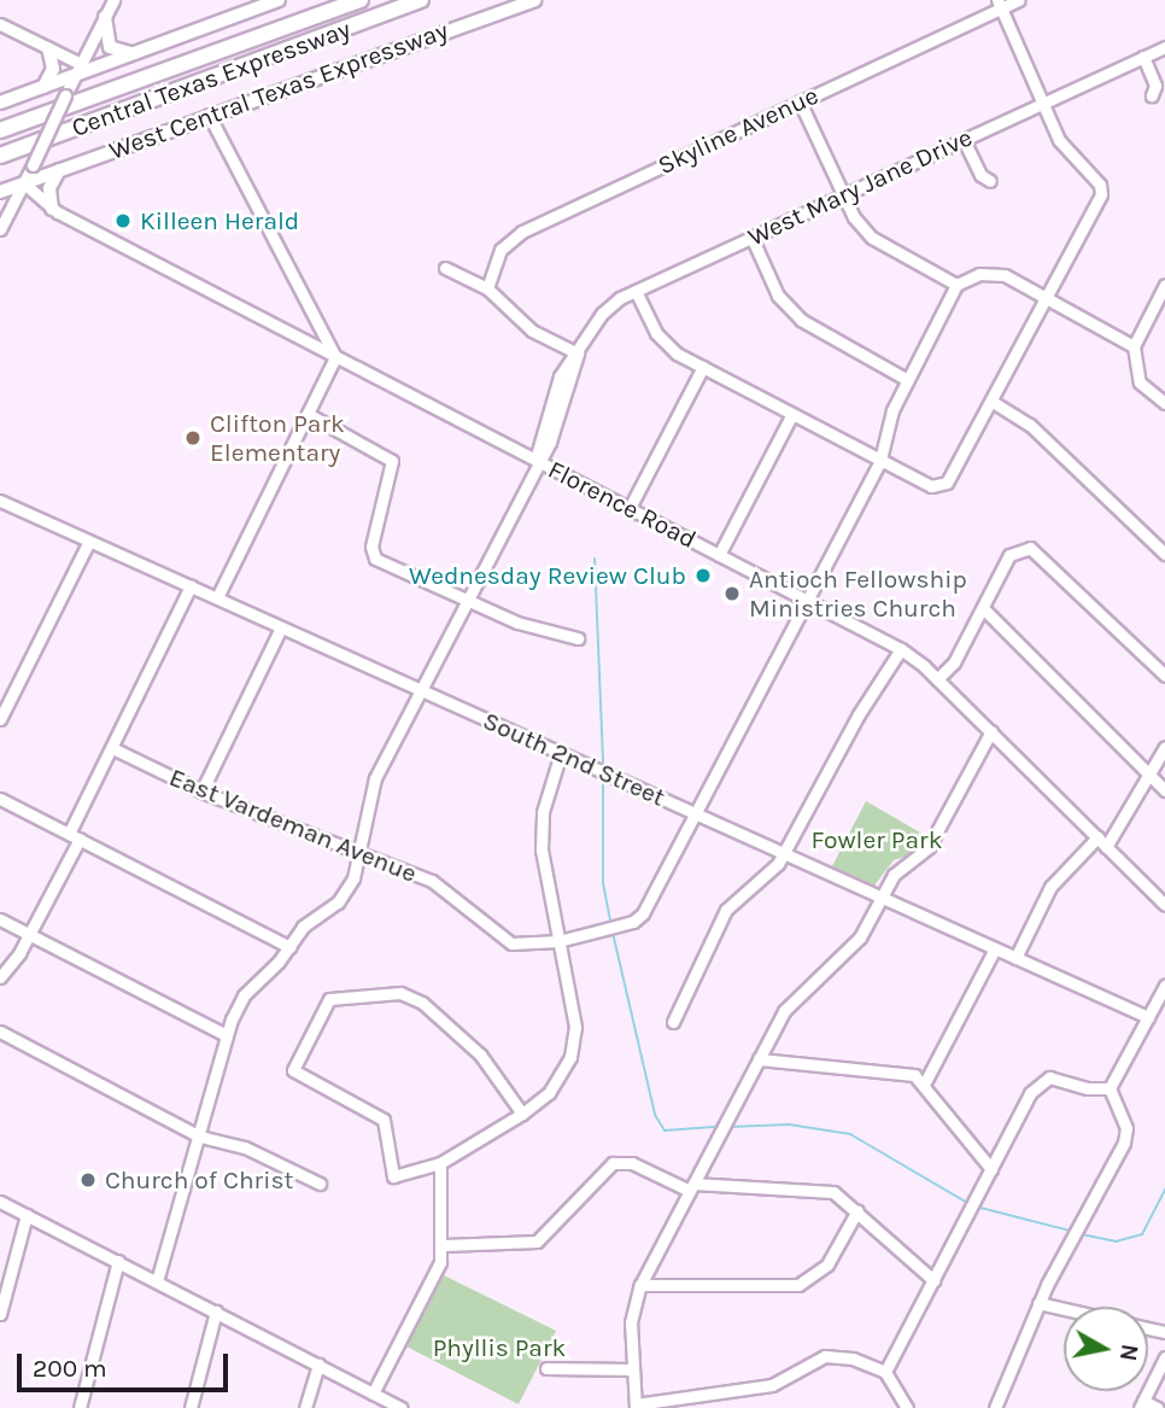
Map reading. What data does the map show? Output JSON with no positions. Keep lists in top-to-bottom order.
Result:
{
  "streets": {
    "highway": ["Central Texas Expressway"],
    "main road": ["West Central Texas Expressway"],
    "street": [
      "Skyline Avenue",
      "West Mary Jane Drive",
      "Florence Road",
      "South 2nd Street",
      "East Vardeman Avenue"
    ]
  },
  "crossings": [
    ["West Central Texas Expressway", "Florence Road"],
    ["West Mary Jane Drive", "Florence Road"],
    ["West Mary Jane Drive", "South 2nd Street"],
    ["West Mary Jane Drive", "East Vardeman Avenue"],
    ["Florence Road", "East Vardeman Avenue"],
    ["South 2nd Street", "East Vardeman Avenue"]
  ],
  "parks": ["Fowler Park", "Phyllis Park"],
  "places": [
    "Killeen Herald",
    "Clifton Park Elementary",
    "Wednesday Review Club",
    "Antioch Fellowship Ministries Church",
    "Church of Christ"
  ],
  "scale_bar": "200 m",
  "north": "right"
}
